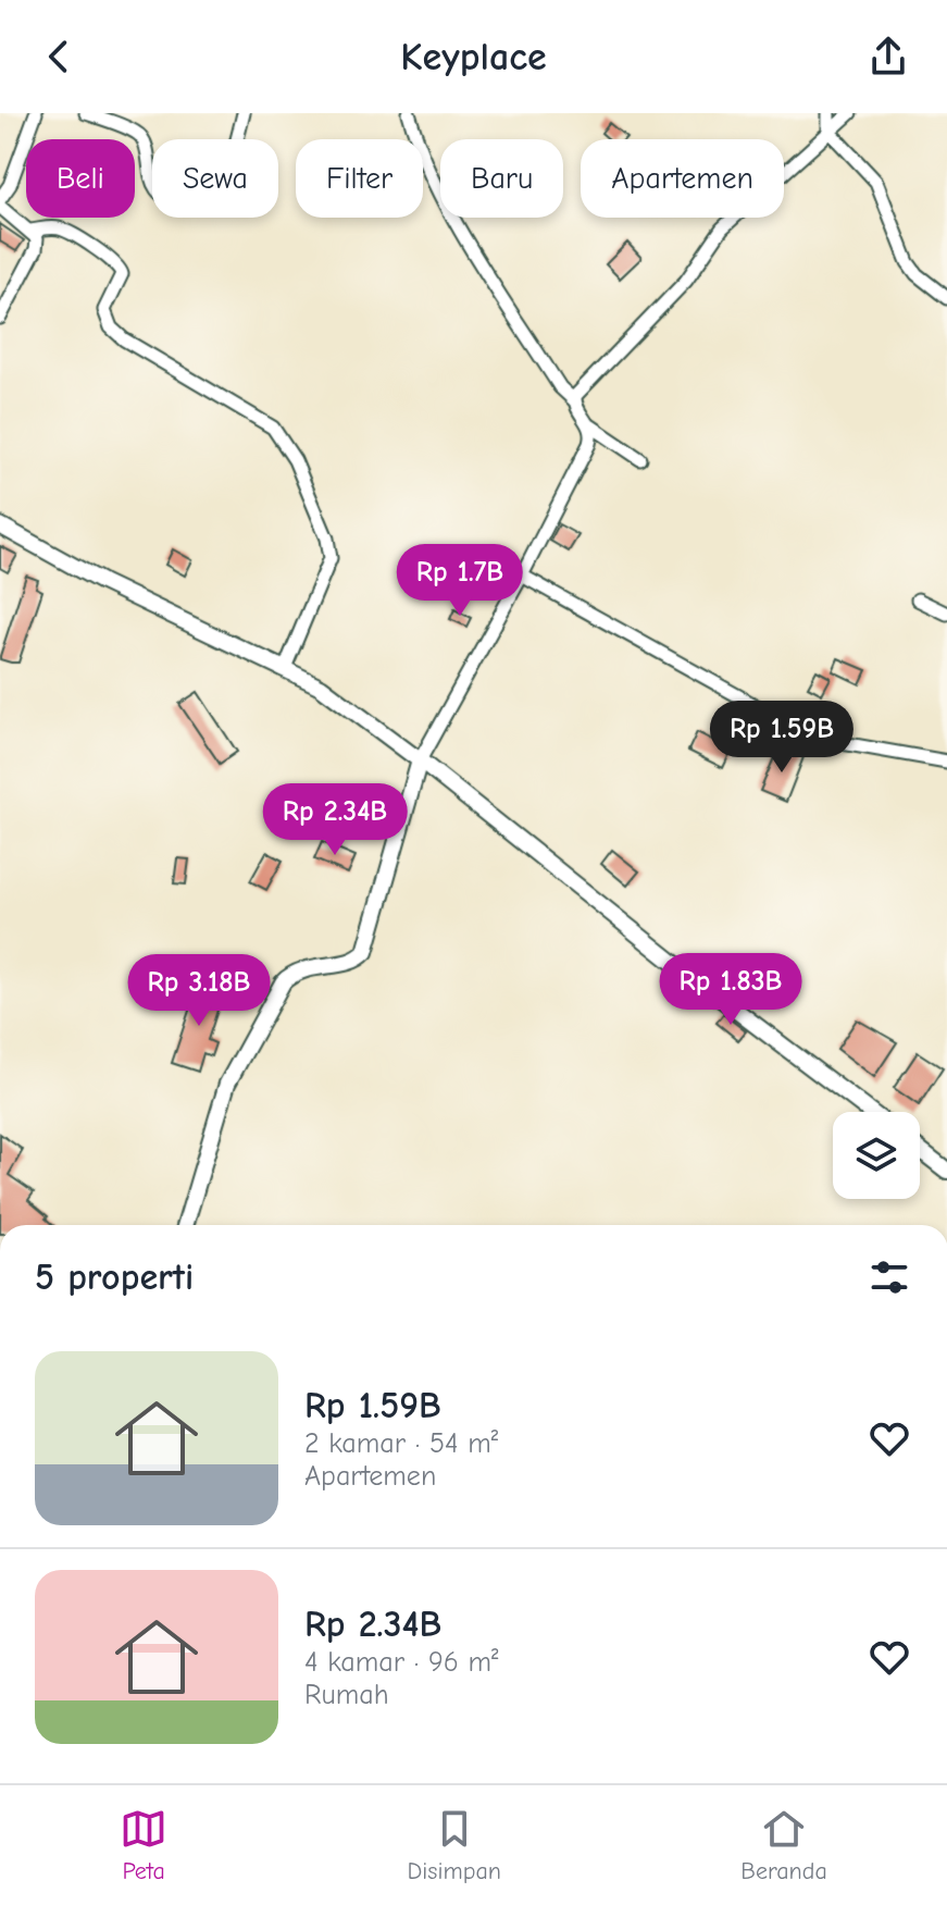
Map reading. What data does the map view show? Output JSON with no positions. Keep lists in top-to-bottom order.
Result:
{
  "page": {
    "header": "Keyplace",
    "chip": [
      "Beli",
      "Sewa",
      "Filter",
      "Baru",
      "Apartemen"
    ],
    "price": [
      "Rp 1.7B",
      "Rp 1.59B",
      "Rp 2.34B",
      "Rp 1.83B",
      "Rp 3.18B"
    ],
    "heading": "5 properti",
    "list": [
      {
        "name": "Rp 1.59B",
        "note": "2 kamar · 54 m² · Apartemen"
      },
      {
        "name": "Rp 2.34B",
        "note": "4 kamar · 96 m² · Rumah"
      }
    ],
    "tabs": ["Peta", "Disimpan", "Beranda"]
  }
}
